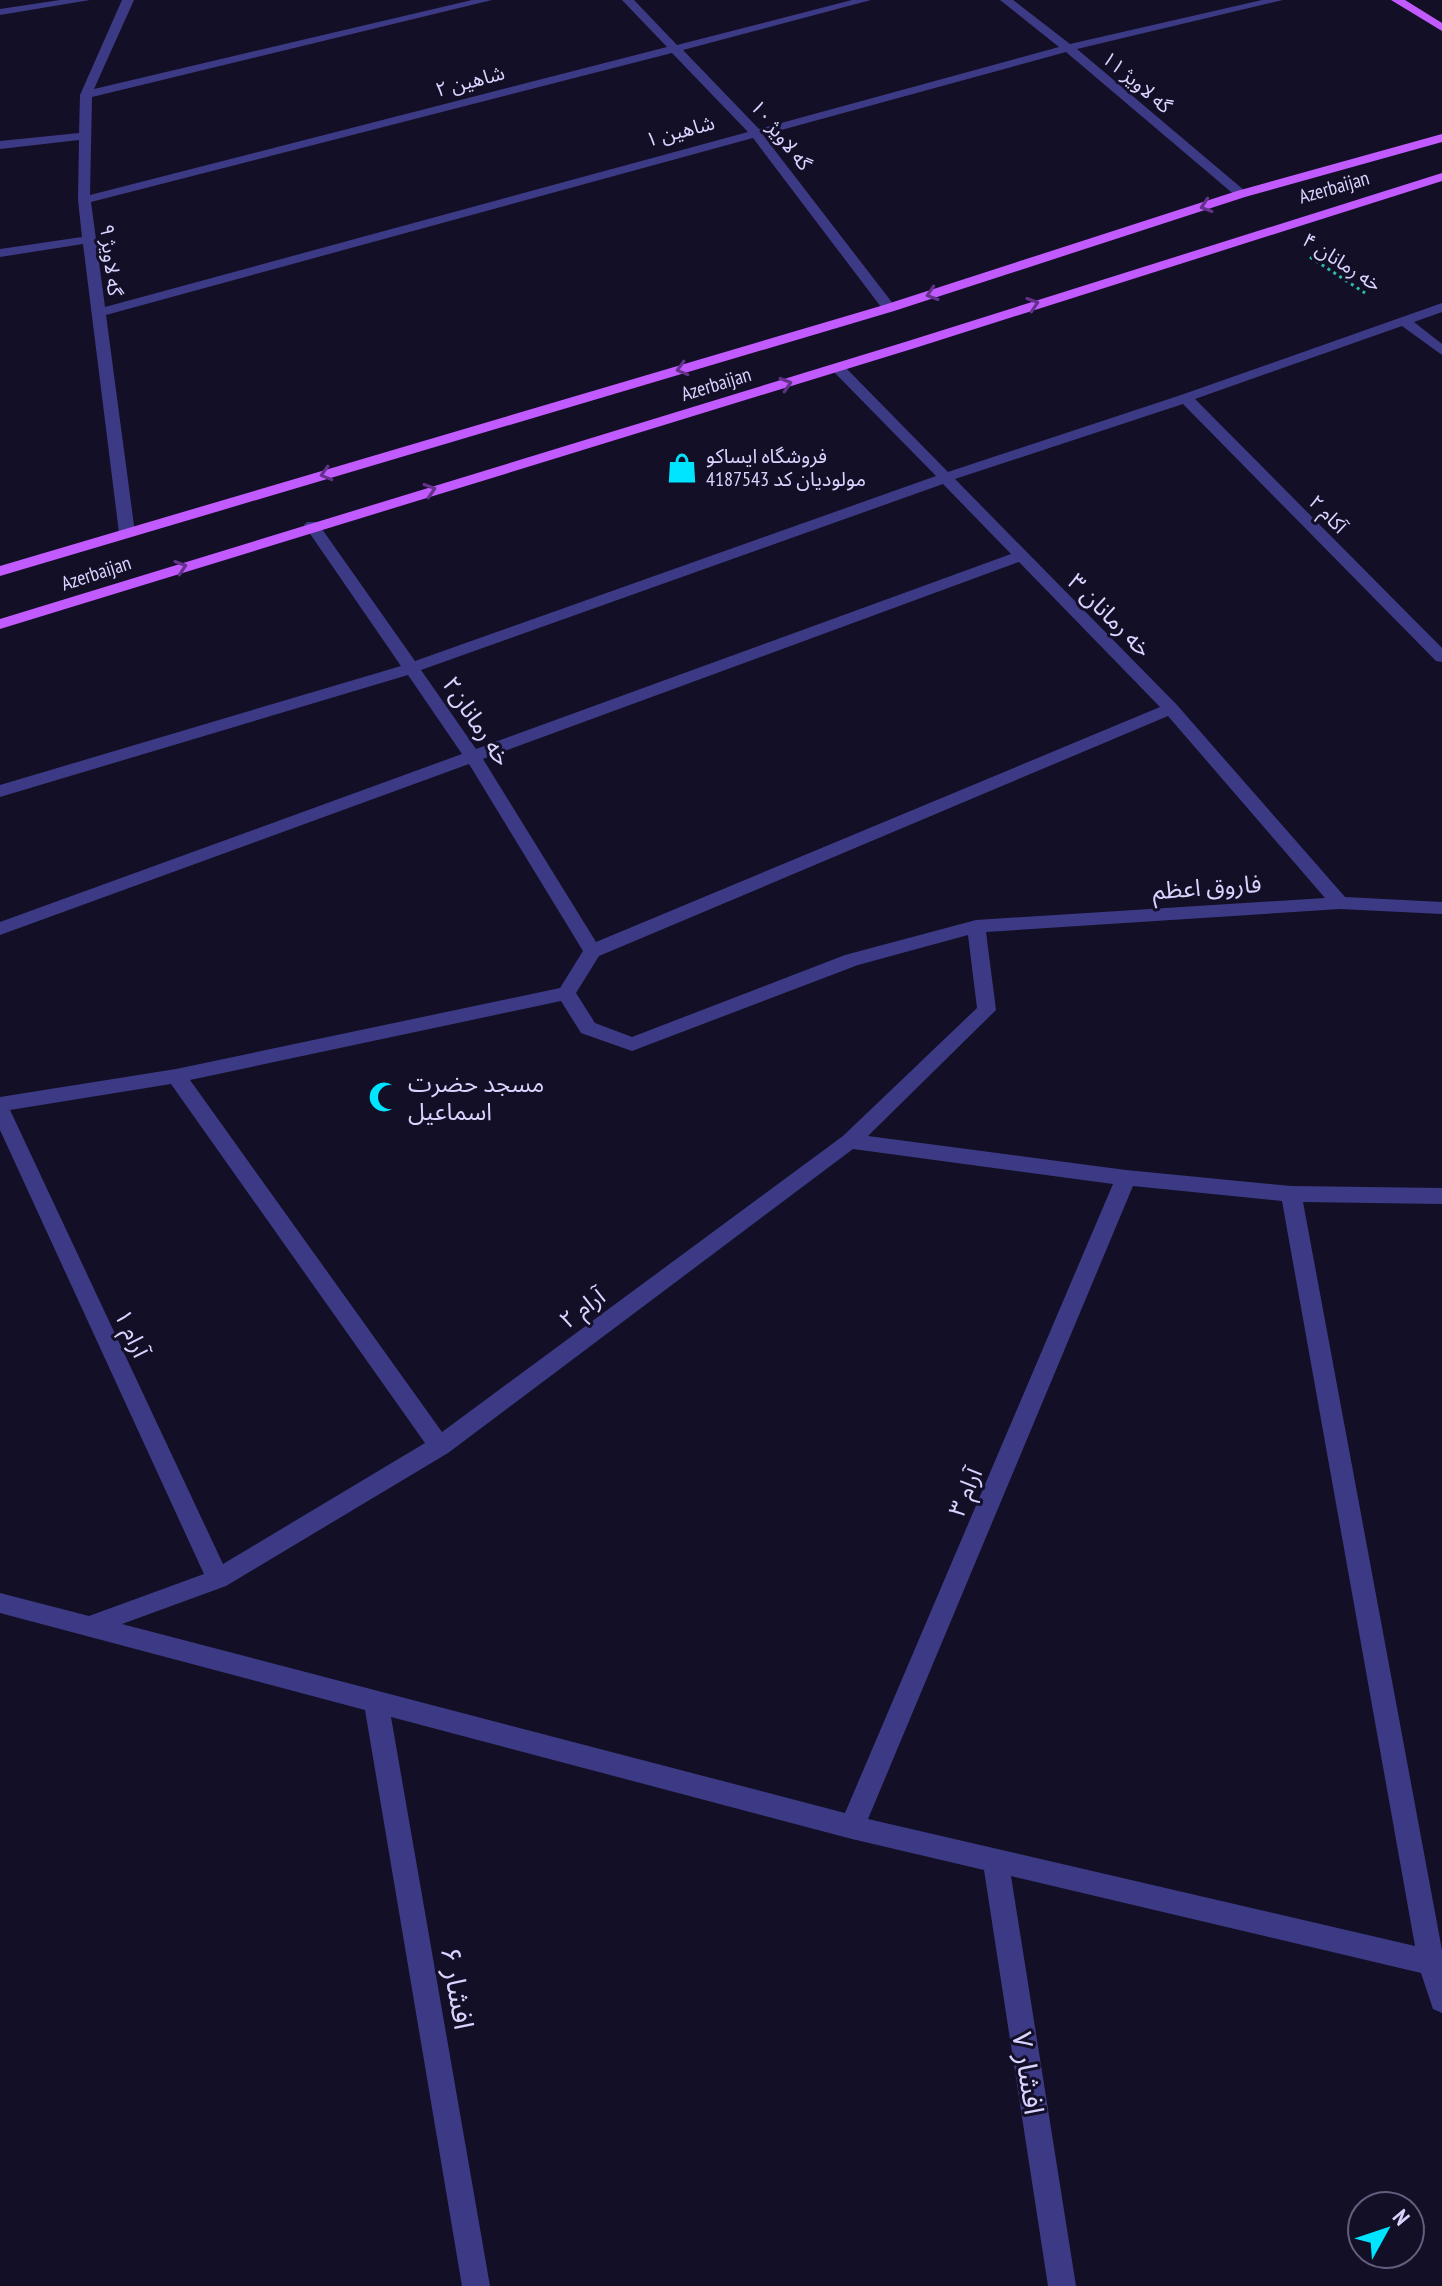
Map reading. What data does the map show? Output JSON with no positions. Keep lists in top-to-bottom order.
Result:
{
  "streets": {
    "main road": ["Azerbaijan"],
    "street": [
      "شاهین ۲",
      "گه لاویژ ۱۱",
      "شاهین ۱",
      "گه لاویژ ۱۰",
      "گه لاویژ ۹",
      "آکام ۲",
      "خه رمانان ۳",
      "خه رمانان۲",
      "فاروق اعظم",
      "آرام ۲",
      "آرام ۱",
      "آرام ۳",
      "افشار ۶",
      "افشار ۷"
    ],
    "path": ["خه رمانان ۴"]
  },
  "crossings": [
    ["شاهین ۲", "گه لاویژ ۱۰"],
    ["شاهین ۲", "گه لاویژ ۹"],
    ["گه لاویژ ۱۱", "شاهین ۱"],
    ["گه لاویژ ۱۱", "Azerbaijan"],
    ["شاهین ۱", "گه لاویژ ۱۰"],
    ["شاهین ۱", "گه لاویژ ۹"],
    ["گه لاویژ ۱۰", "Azerbaijan"],
    ["Azerbaijan", "گه لاویژ ۹"],
    ["Azerbaijan", "خه رمانان ۴"],
    ["Azerbaijan", "خه رمانان ۳"],
    ["Azerbaijan", "خه رمانان۲"],
    ["خه رمانان ۳", "فاروق اعظم"],
    ["فاروق اعظم", "آرام ۲"],
    ["آرام ۲", "آرام ۱"]
  ],
  "places": {
    "shop": ["فروشگاە ایساکو مولودیان کد 4187543"],
    "mosque": ["مسجد حضرت اسماعیل"]
  },
  "north": "top right"
}
